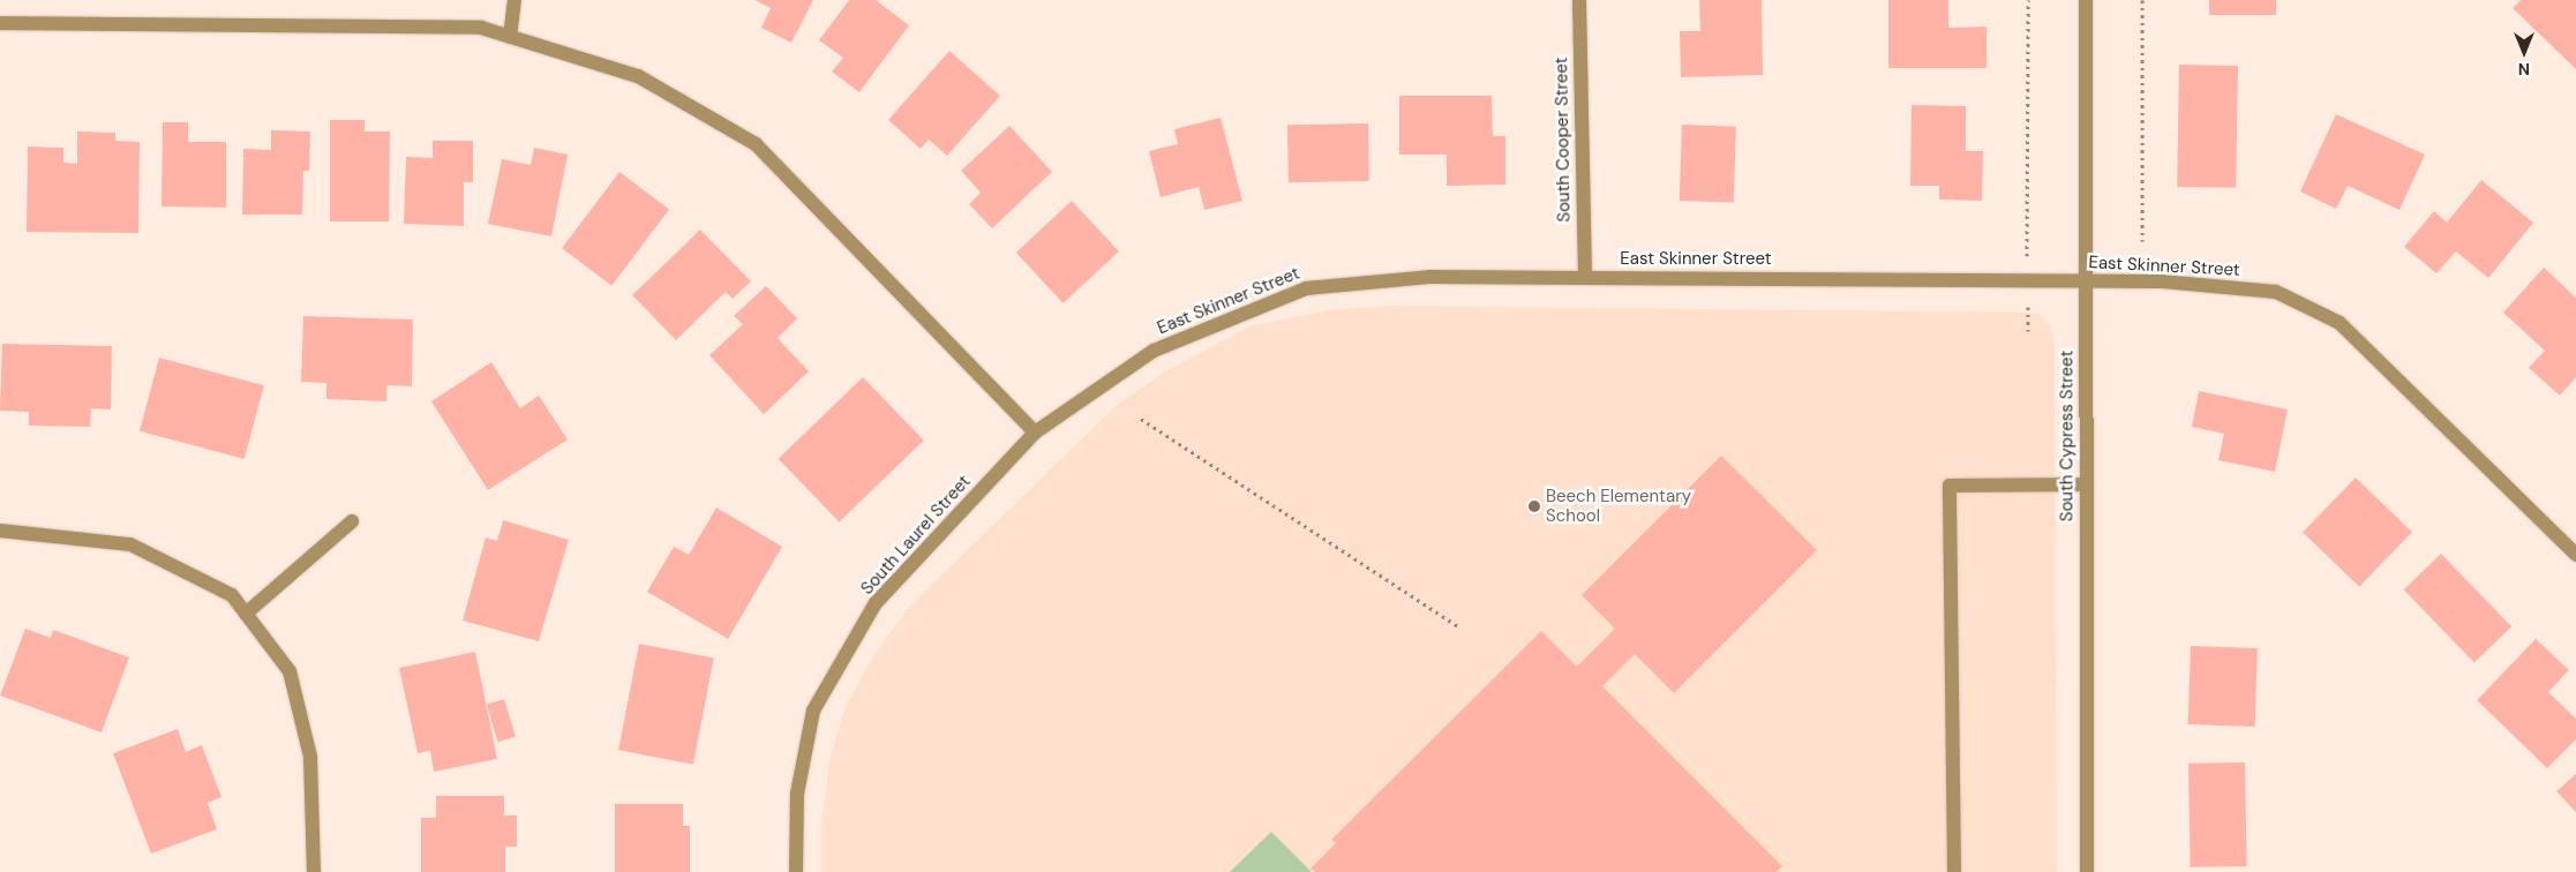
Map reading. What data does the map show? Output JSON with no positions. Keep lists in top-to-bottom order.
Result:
{
  "streets": {
    "street": [
      "South Cooper Street",
      "East Skinner Street",
      "South Cypress Street",
      "South Laurel Street"
    ]
  },
  "crossings": [
    ["South Cooper Street", "East Skinner Street"],
    ["East Skinner Street", "South Cypress Street"],
    ["East Skinner Street", "South Laurel Street"]
  ],
  "places": ["Beech Elementary School"],
  "north": "bottom"
}
